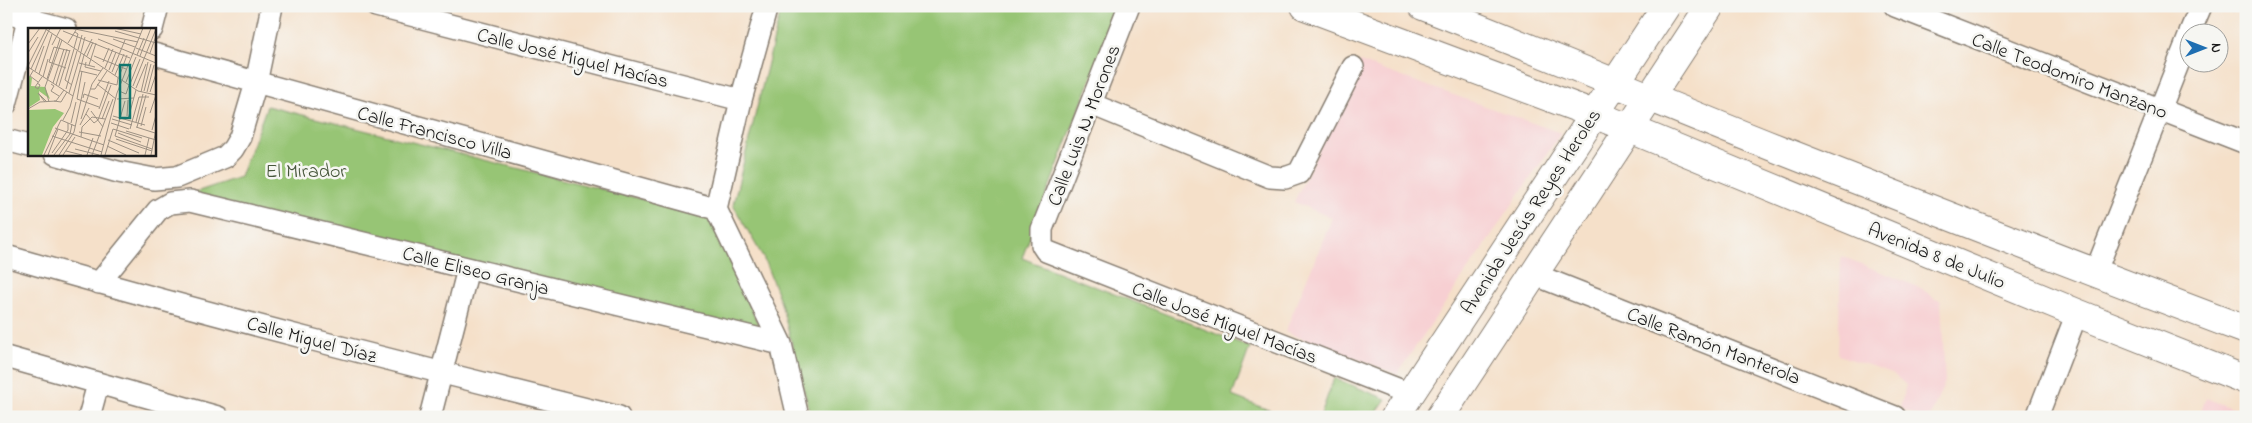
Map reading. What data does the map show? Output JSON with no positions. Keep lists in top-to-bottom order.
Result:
{
  "streets": {
    "main road": ["Avenida Jesús Reyes Heroles", "Avenida 8 de Julio"],
    "street": [
      "Calle José Miguel Macías",
      "Calle Teodomiro Manzano",
      "Calle Luis N. Morones",
      "Calle Francisco Villa",
      "Calle Eliseo Granja",
      "Calle Miguel Díaz",
      "Calle Ramón Manterola"
    ]
  },
  "crossings": [
    ["Calle José Miguel Macías", "Calle Luis N. Morones"],
    ["Calle José Miguel Macías", "Avenida Jesús Reyes Heroles"],
    ["Avenida Jesús Reyes Heroles", "Avenida 8 de Julio"],
    ["Avenida Jesús Reyes Heroles", "Calle Ramón Manterola"],
    ["Calle Eliseo Granja", "Calle Miguel Díaz"]
  ],
  "parks": ["El Mirador"],
  "north": "right"
}
